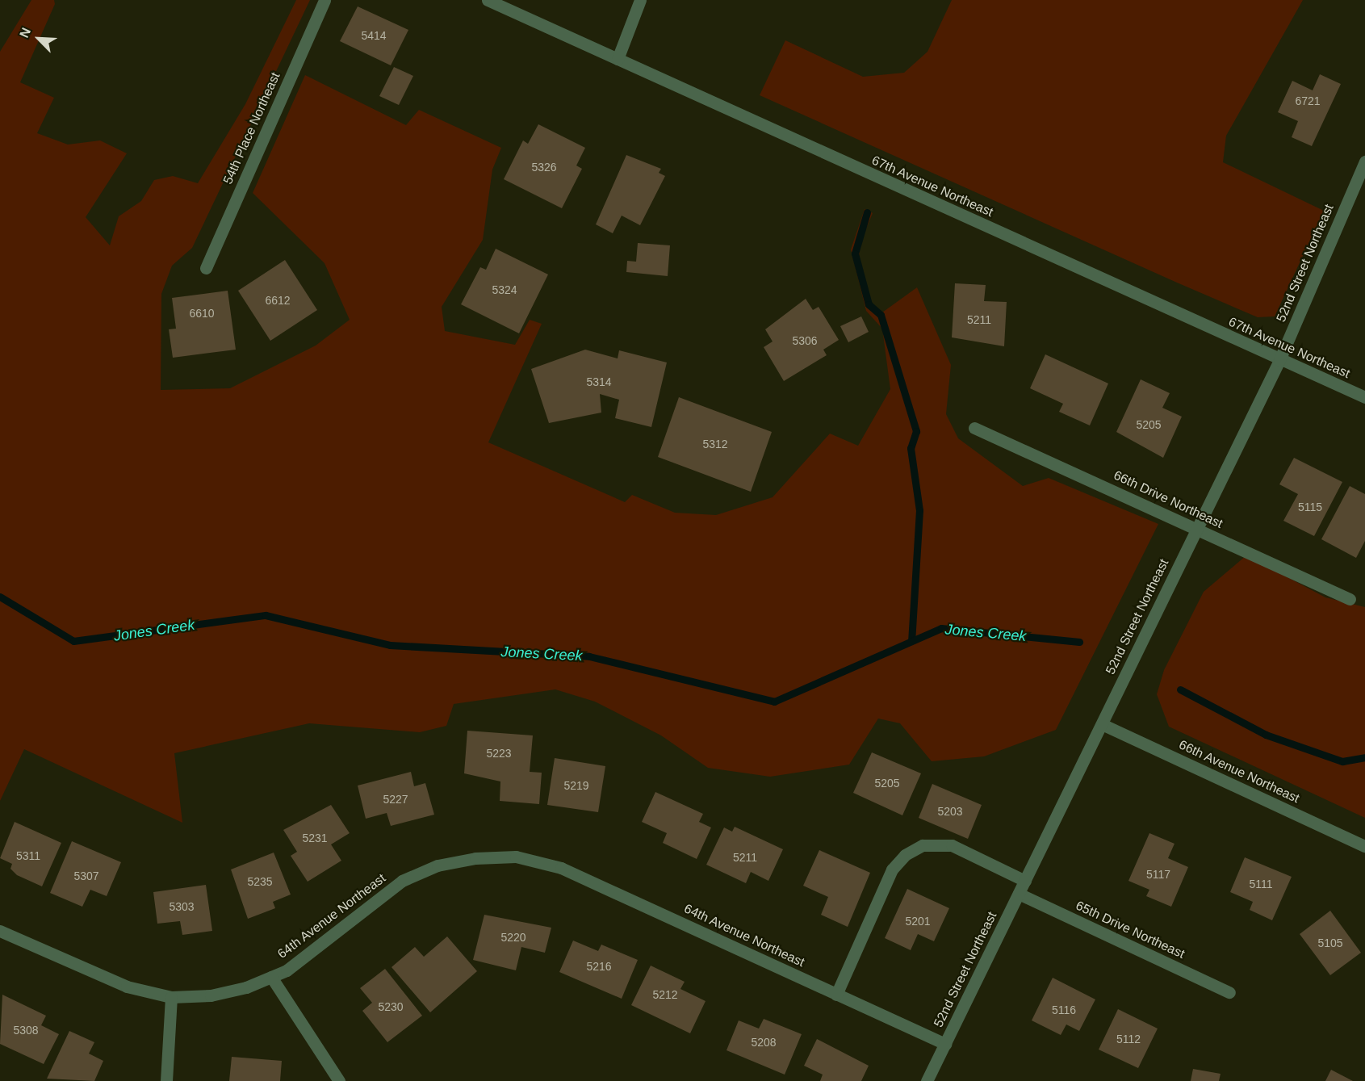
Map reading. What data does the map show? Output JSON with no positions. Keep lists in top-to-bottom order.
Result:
{
  "streets": {
    "street": [
      "54th Place Northeast",
      "67th Avenue Northeast",
      "52nd Street Northeast",
      "66th Drive Northeast",
      "66th Avenue Northeast",
      "64th Avenue Northeast",
      "65th Drive Northeast"
    ]
  },
  "crossings": [
    ["67th Avenue Northeast", "52nd Street Northeast"],
    ["52nd Street Northeast", "66th Drive Northeast"],
    ["52nd Street Northeast", "66th Avenue Northeast"],
    ["52nd Street Northeast", "64th Avenue Northeast"],
    ["52nd Street Northeast", "65th Drive Northeast"]
  ],
  "water": ["Jones Creek"],
  "house_numbers": [
    "5414",
    "6721",
    "5326",
    "5324",
    "6612",
    "6610",
    "5211",
    "5306",
    "5314",
    "5205",
    "5312",
    "5115",
    "5223",
    "5205",
    "5219",
    "5227",
    "5203",
    "5231",
    "5311",
    "5211",
    "5117",
    "5307",
    "5235",
    "5111",
    "5303",
    "5201",
    "5220",
    "5105",
    "5216",
    "5212",
    "5230",
    "5116",
    "5308",
    "5112",
    "5208"
  ],
  "north": "top left"
}
